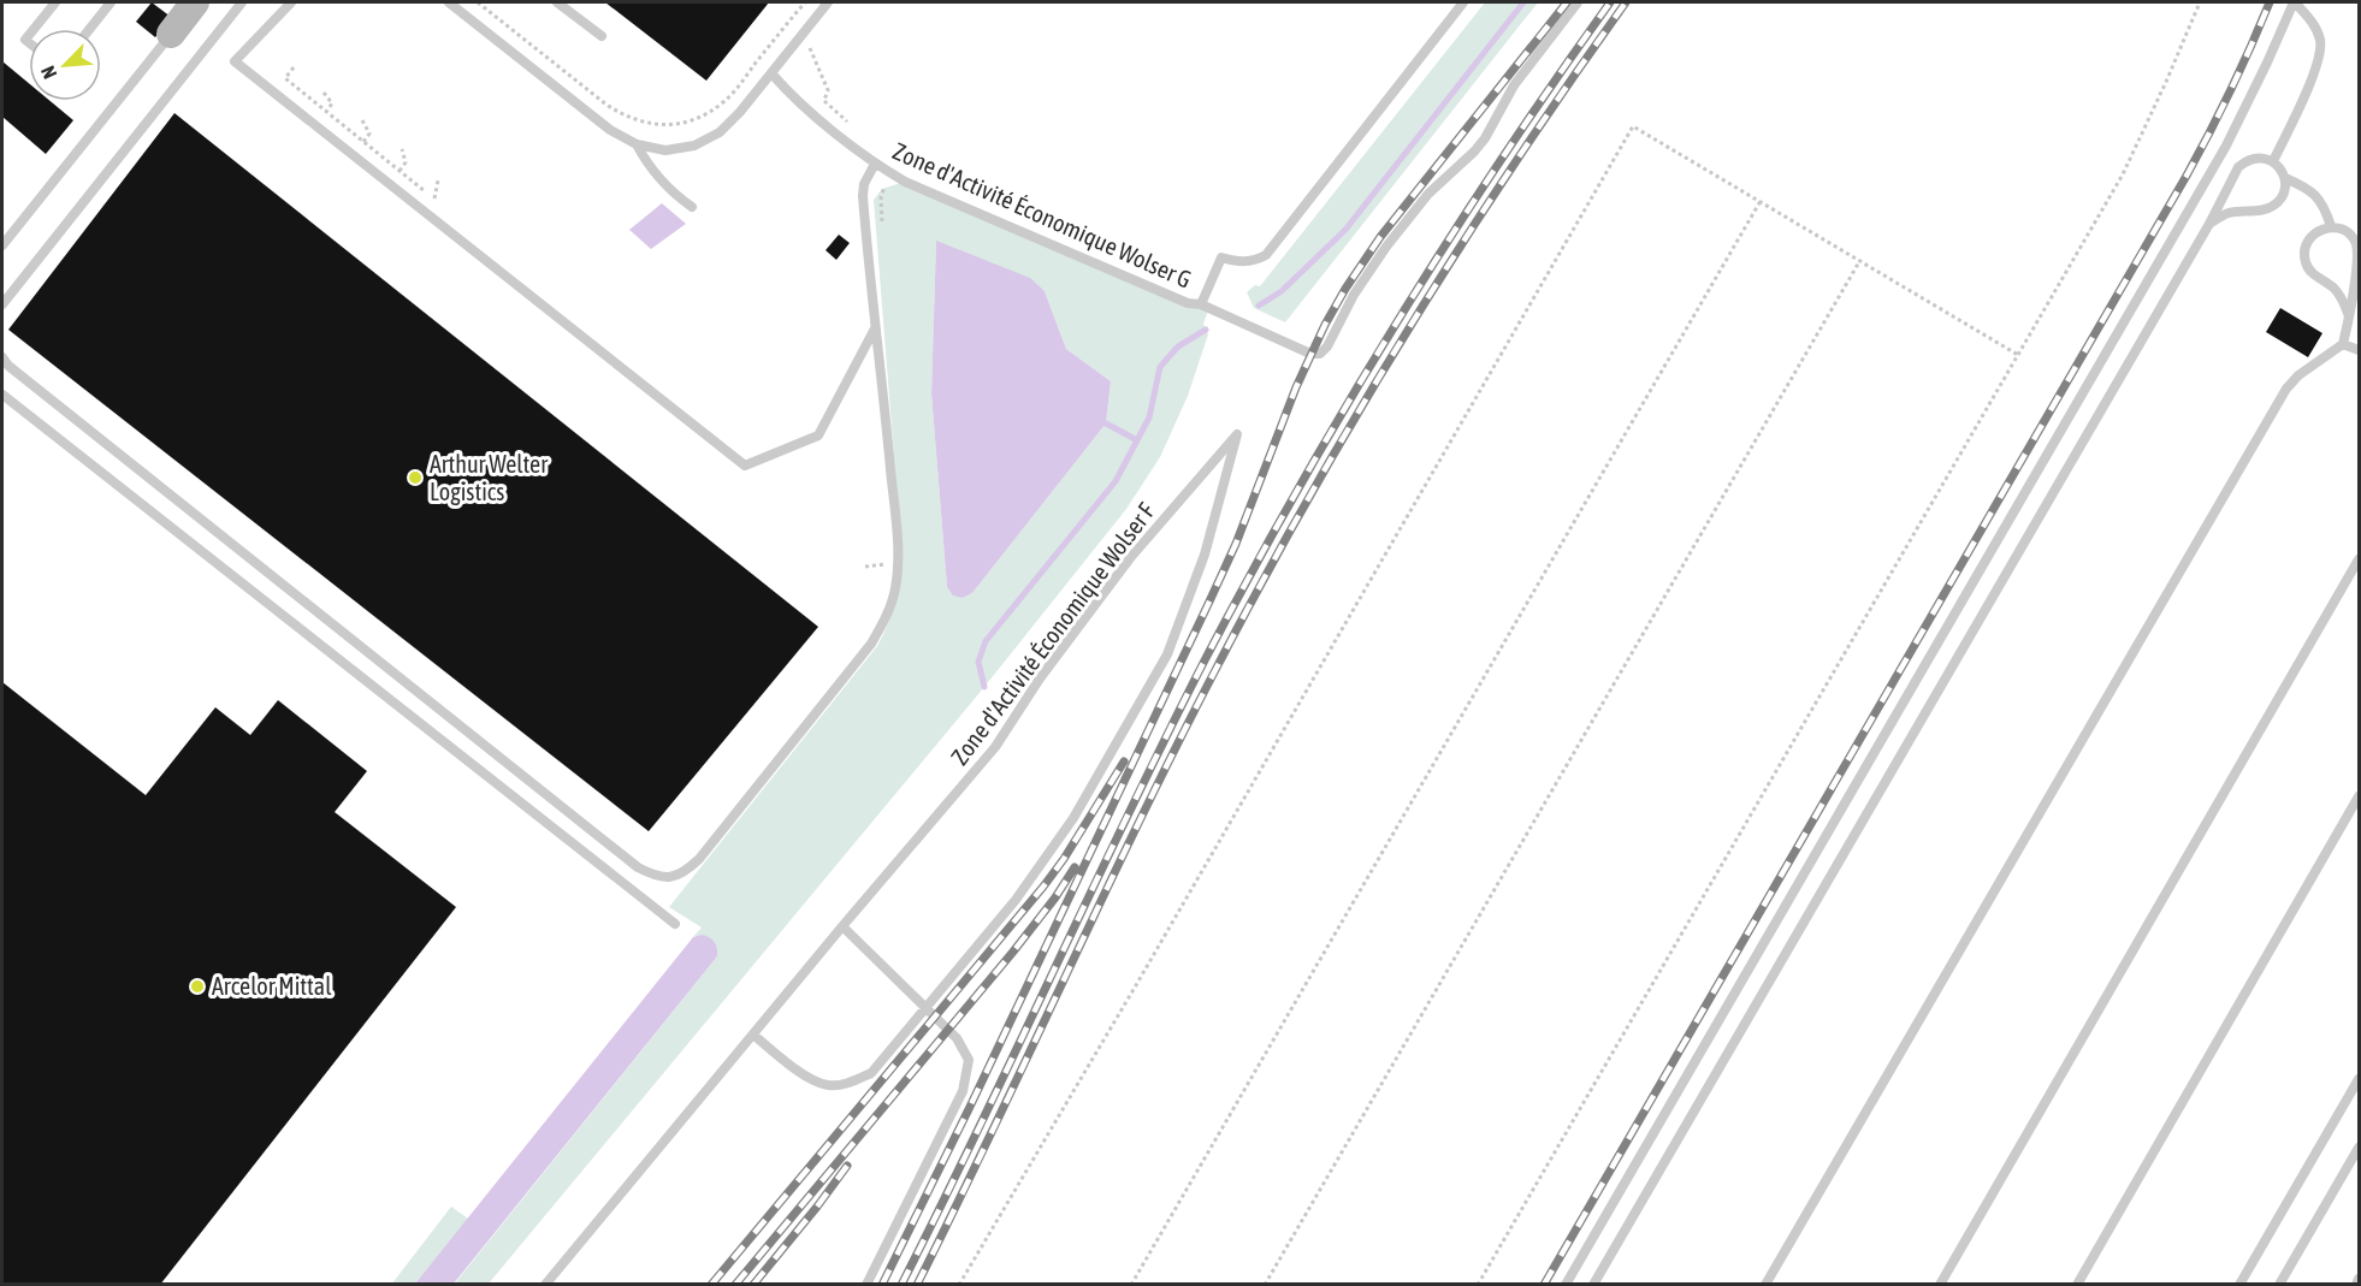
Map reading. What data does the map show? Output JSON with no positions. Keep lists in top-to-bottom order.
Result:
{
  "streets": {
    "lane": ["Zone d'Activité Économique Wolser G", "Zone d'Activité Économique Wolser F"]
  },
  "places": ["Arthur Welter Logistics", "Arcelor Mittal"],
  "north": "bottom left"
}
